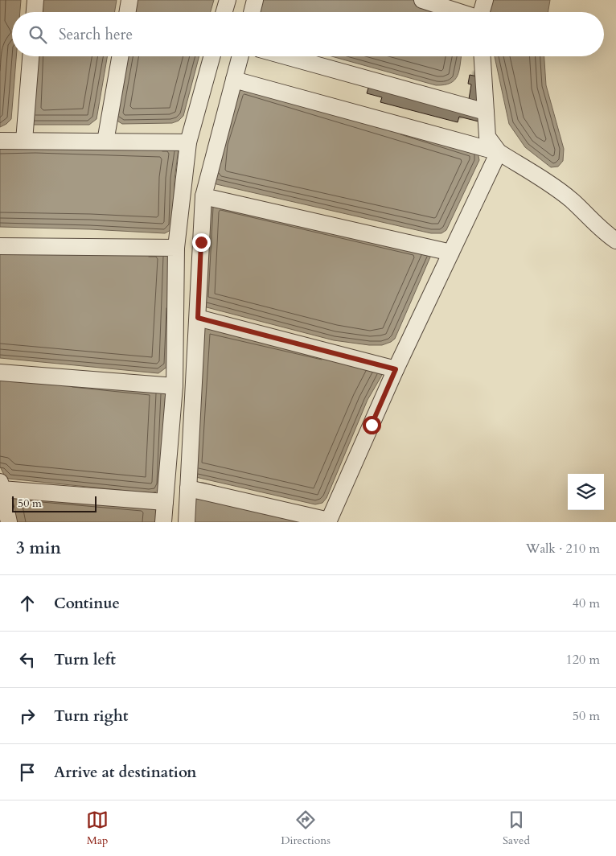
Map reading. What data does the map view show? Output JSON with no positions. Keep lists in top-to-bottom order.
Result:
{
  "scale_bar": "50 m",
  "page": {
    "search": "Search here",
    "scale": "50 m",
    "heading": ["3 min", "Walk · 210 m"],
    "list": [
      ["Continue", "40 m"],
      ["Turn left", "120 m"],
      ["Turn right", "50 m"],
      "Arrive at destination"
    ],
    "nav": ["Map", "Directions", "Saved"]
  }
}
